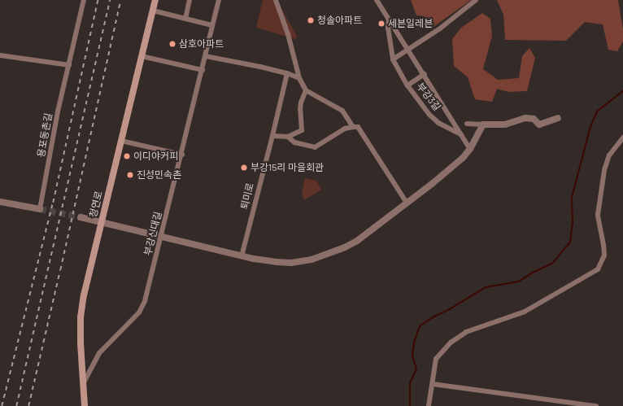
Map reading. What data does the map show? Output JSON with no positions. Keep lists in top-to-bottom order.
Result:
{
  "streets": {
    "main road": ["청연로"],
    "street": [
      "부강3길",
      "용포동촌길",
      "퇴미로",
      "부강신대길"
    ]
  },
  "crossings": [
    ["청연로", "부강신대길"]
  ],
  "places": [
    "청솔아파트",
    "세븐일레븐",
    "삼호아파트",
    "이디야커피",
    "부강15리 마을회관",
    "진성민속촌"
  ]
}
